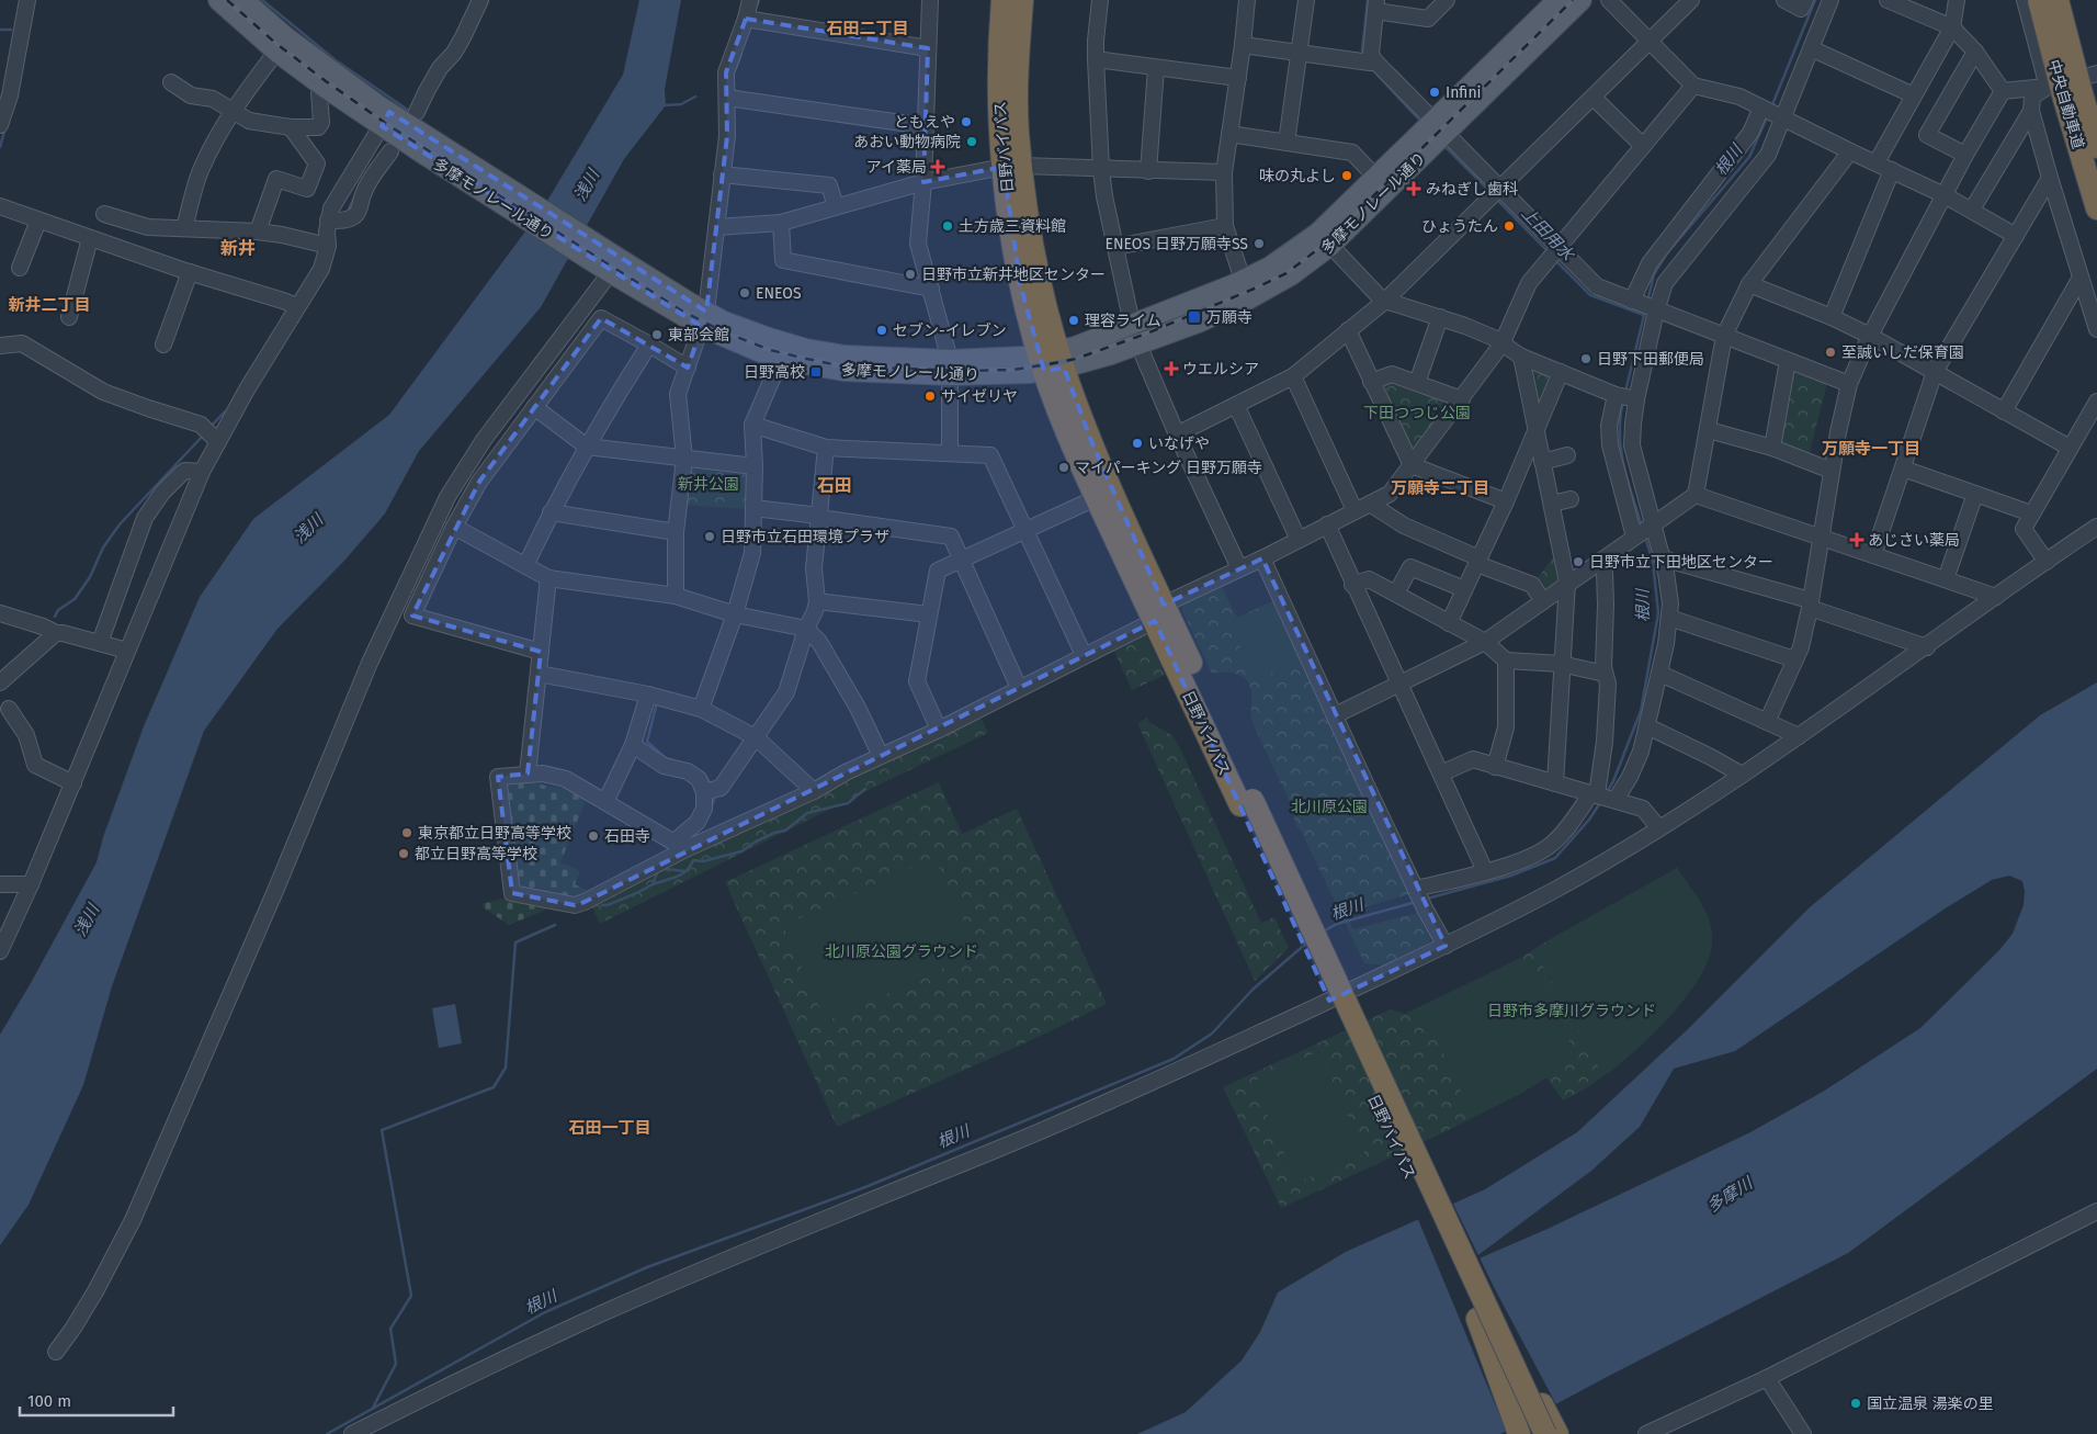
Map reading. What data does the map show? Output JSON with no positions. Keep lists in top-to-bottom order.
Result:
{
  "streets": {
    "highway": ["中央自動車道", "日野バイパス"],
    "main road": ["多摩モノレール通り"]
  },
  "crossings": [
    ["日野バイパス", "多摩モノレール通り"]
  ],
  "districts": [
    "石田二丁目",
    "新井",
    "新井二丁目",
    "万願寺一丁目",
    "石田",
    "万願寺二丁目",
    "石田一丁目"
  ],
  "water": [
    "根川",
    "浅川",
    "上田用水",
    "多摩川"
  ],
  "parks": [
    "下田つつじ公園",
    "新井公園",
    "北川原公園",
    "北川原公園グラウンド",
    "日野市多摩川グラウンド"
  ],
  "places": {
    "other": [
      "Infini",
      "ともえや",
      "あおい動物病院",
      "味の丸よし",
      "土方歳三資料館",
      "ひょうたん",
      "ENEOS 日野万願寺SS",
      "日野市立新井地区センター",
      "ENEOS",
      "理容ライム",
      "セブン-イレブン",
      "東部会館",
      "至誠いしだ保育園",
      "日野下田郵便局",
      "サイゼリヤ",
      "いなげや",
      "マイパーキング 日野万願寺",
      "日野市立石田環境プラザ",
      "日野市立下田地区センター",
      "東京都立日野高等学校",
      "石田寺",
      "都立日野高等学校",
      "国立温泉 湯楽の里"
    ],
    "health": [
      "アイ薬局",
      "みねぎし歯科",
      "ウエルシア",
      "あじさい薬局"
    ],
    "transit": ["万願寺", "日野高校"]
  },
  "scale_bar": "100 m"
}
